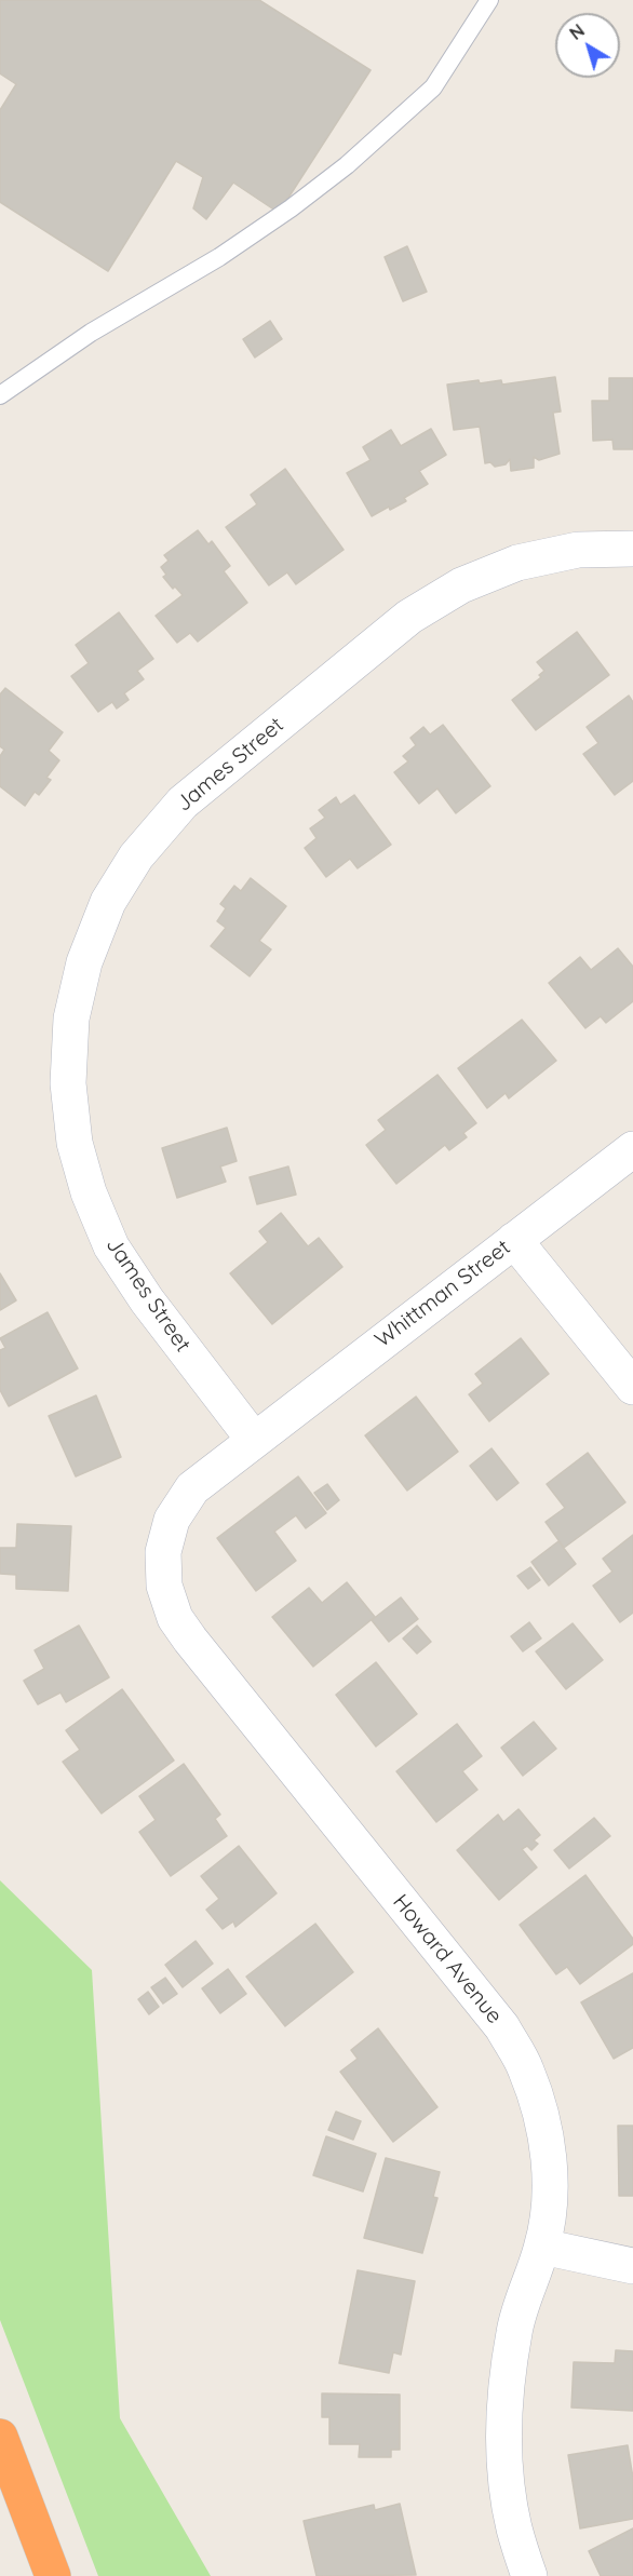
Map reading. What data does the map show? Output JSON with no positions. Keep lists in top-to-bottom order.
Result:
{
  "streets": {
    "street": ["James Street", "Whittman Street", "Howard Avenue"]
  },
  "crossings": [
    ["James Street", "Whittman Street"],
    ["James Street", "Howard Avenue"],
    ["Whittman Street", "Howard Avenue"]
  ],
  "north": "top left"
}
